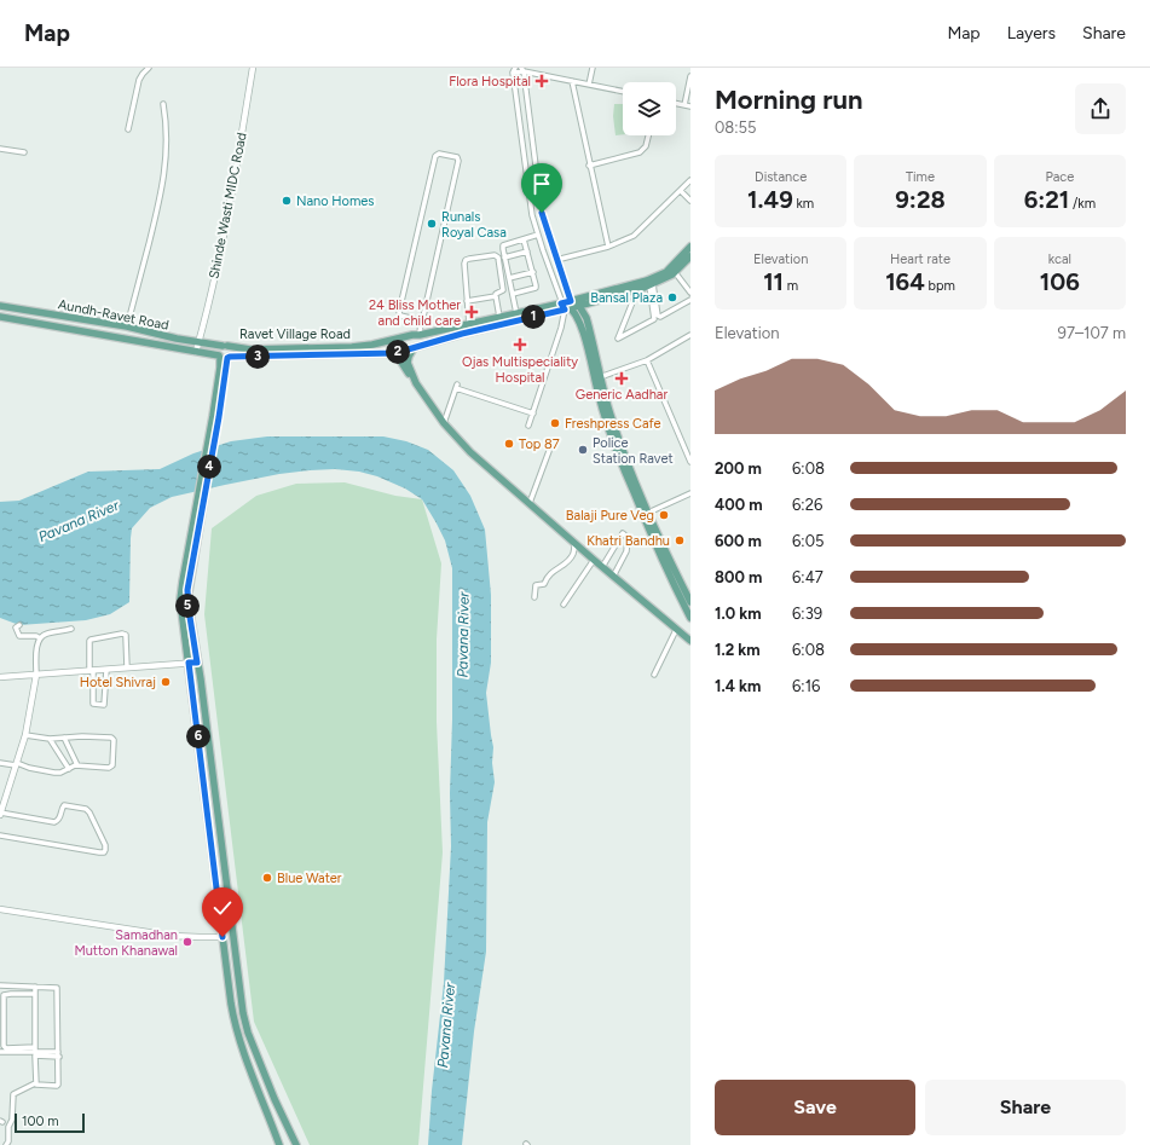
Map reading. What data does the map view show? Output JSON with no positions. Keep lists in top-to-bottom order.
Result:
{
  "streets": {
    "main road": ["Aundh-Ravet Road", "Ravet Village Road"],
    "street": ["Shinde Wasti MIDC Road"]
  },
  "crossings": [
    ["Shinde Wasti MIDC Road", "Aundh-Ravet Road"],
    ["Aundh-Ravet Road", "Ravet Village Road"]
  ],
  "water": ["Pavana River"],
  "places": {
    "health": [
      "Flora Hospital",
      "24 Bliss Mother and child care",
      "Ojas Multispeciality Hospital",
      "Generic Aadhar"
    ],
    "other": [
      "Nano Homes",
      "Runals Royal Casa",
      "Bansal Plaza",
      "Freshpress Cafe",
      "Top 87",
      "Police Station Ravet",
      "Balaji Pure Veg",
      "Khatri Bandhu",
      "Hotel Shivraj",
      "Blue Water",
      "Samadhan Mutton Khanawal"
    ]
  },
  "scale_bar": "100 m",
  "page": {
    "header": "Map",
    "nav": ["Map", "Layers", "Share"],
    "heading": ["Morning run", "08:55"],
    "stats": [
      ["Distance", "1.49 km"],
      ["Time", "9:28"],
      ["Pace", "6:21 /km"],
      ["Elevation", "11 m"],
      ["Heart rate", "164 bpm"],
      ["kcal", "106"]
    ],
    "pins": [
      "1",
      "2",
      "3",
      "4",
      "5",
      "6"
    ],
    "chart": ["Elevation", "97–107 m"],
    "list": [
      {
        "name": "200 m",
        "note": "6:08"
      },
      {
        "name": "400 m",
        "note": "6:26"
      },
      {
        "name": "600 m",
        "note": "6:05"
      },
      {
        "name": "800 m",
        "note": "6:47"
      },
      {
        "name": "1.0 km",
        "note": "6:39"
      },
      {
        "name": "1.2 km",
        "note": "6:08"
      },
      {
        "name": "1.4 km",
        "note": "6:16"
      }
    ],
    "buttons": ["Save", "Share"],
    "scale": "100 m"
  }
}
